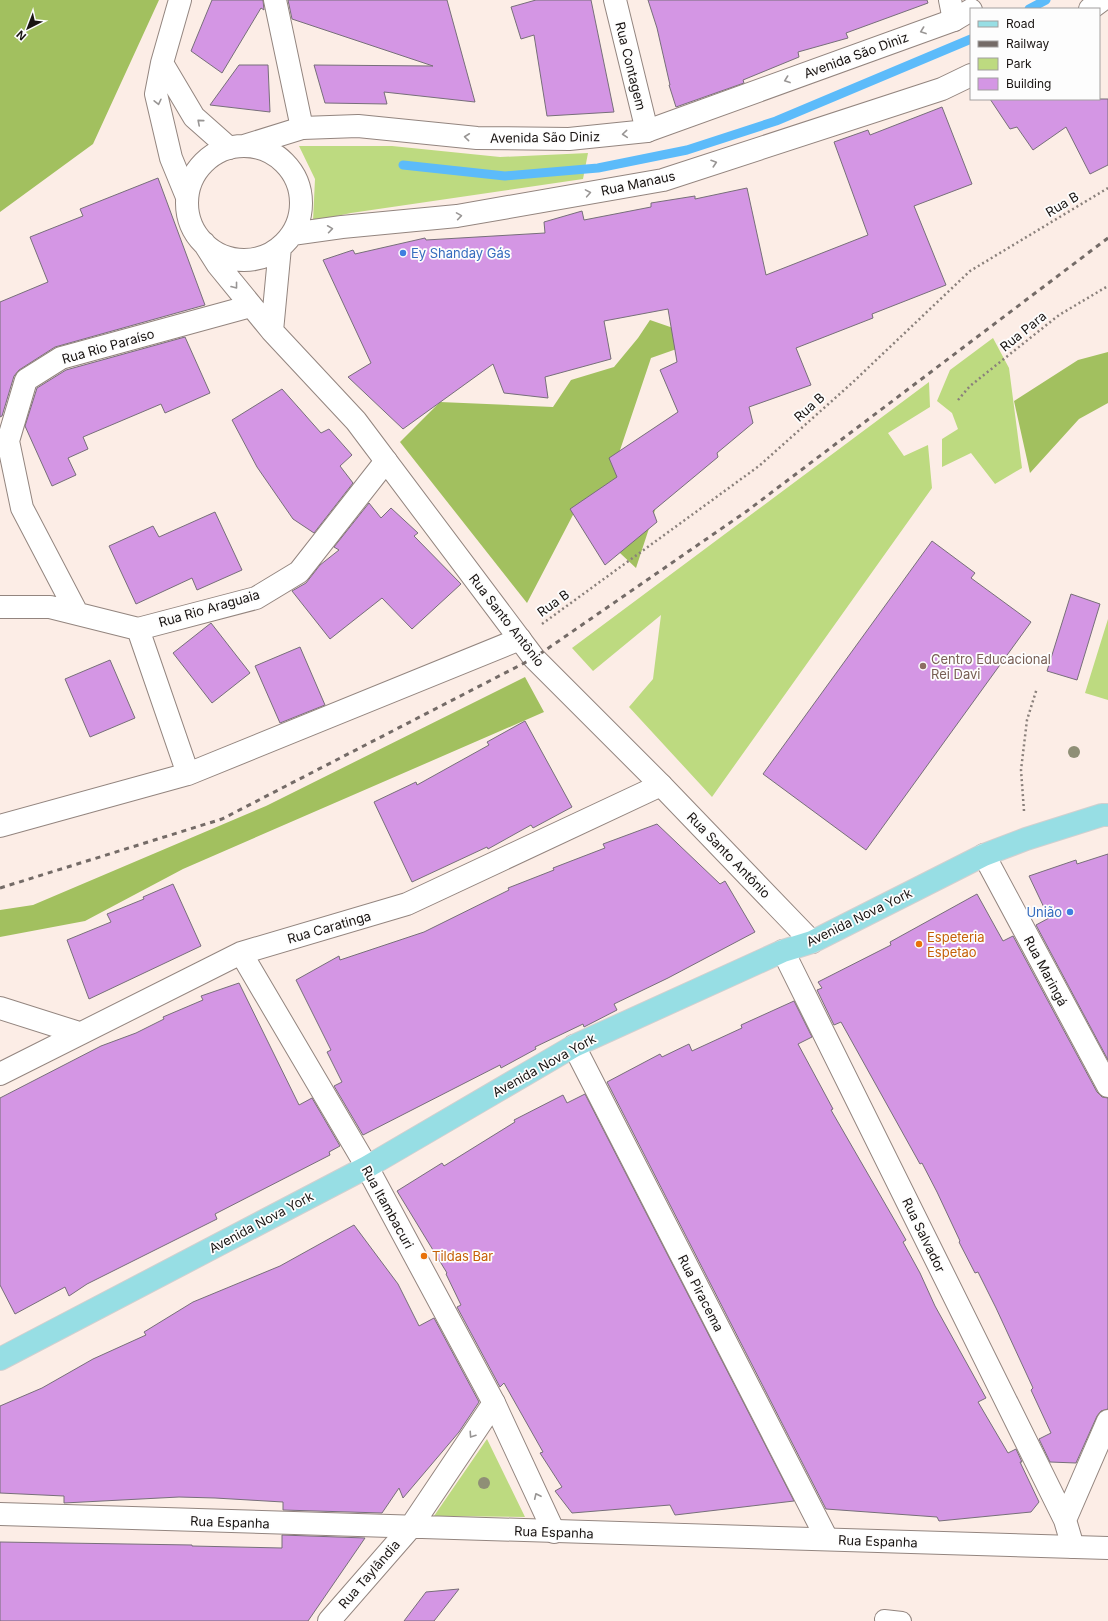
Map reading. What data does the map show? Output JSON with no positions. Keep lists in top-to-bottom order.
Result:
{
  "streets": {
    "main road": ["Avenida Nova York"],
    "street": [
      "Avenida São Diniz",
      "Rua Contagem",
      "Rua Manaus",
      "Rua Rio Paraíso",
      "Rua Rio Araguaia",
      "Rua Santo Antônio",
      "Rua Caratinga",
      "Rua Maringá",
      "Rua Itambacuri",
      "Rua Salvador",
      "Rua Piracema",
      "Rua Espanha",
      "Rua Taylândia"
    ],
    "path": ["Rua B", "Rua Para"]
  },
  "crossings": [
    ["Avenida São Diniz", "Rua Contagem"],
    ["Avenida São Diniz", "Rua Manaus"],
    ["Avenida São Diniz", "Rua Santo Antônio"],
    ["Rua Manaus", "Rua Santo Antônio"],
    ["Rua B", "Rua Santo Antônio"],
    ["Rua Rio Paraíso", "Rua Rio Araguaia"],
    ["Rua Rio Paraíso", "Rua Santo Antônio"],
    ["Rua Rio Araguaia", "Rua Santo Antônio"],
    ["Rua Santo Antônio", "Avenida Nova York"],
    ["Rua Santo Antônio", "Rua Caratinga"],
    ["Avenida Nova York", "Rua Maringá"],
    ["Avenida Nova York", "Rua Itambacuri"],
    ["Avenida Nova York", "Rua Salvador"],
    ["Avenida Nova York", "Rua Piracema"],
    ["Rua Caratinga", "Rua Itambacuri"],
    ["Rua Itambacuri", "Rua Espanha"],
    ["Rua Itambacuri", "Rua Taylândia"],
    ["Rua Salvador", "Rua Espanha"],
    ["Rua Piracema", "Rua Espanha"],
    ["Rua Espanha", "Rua Taylândia"]
  ],
  "one_way": ["Avenida São Diniz", "Rua Manaus", "Rua Taylândia"],
  "places": [
    "Ey Shanday Gás",
    "Centro Educacional Rei Davi",
    "União",
    "Espeteria Espetao",
    "Tildas Bar"
  ],
  "legend": [
    "Road",
    "Railway",
    "Park",
    "Building"
  ],
  "north": "bottom left"
}
